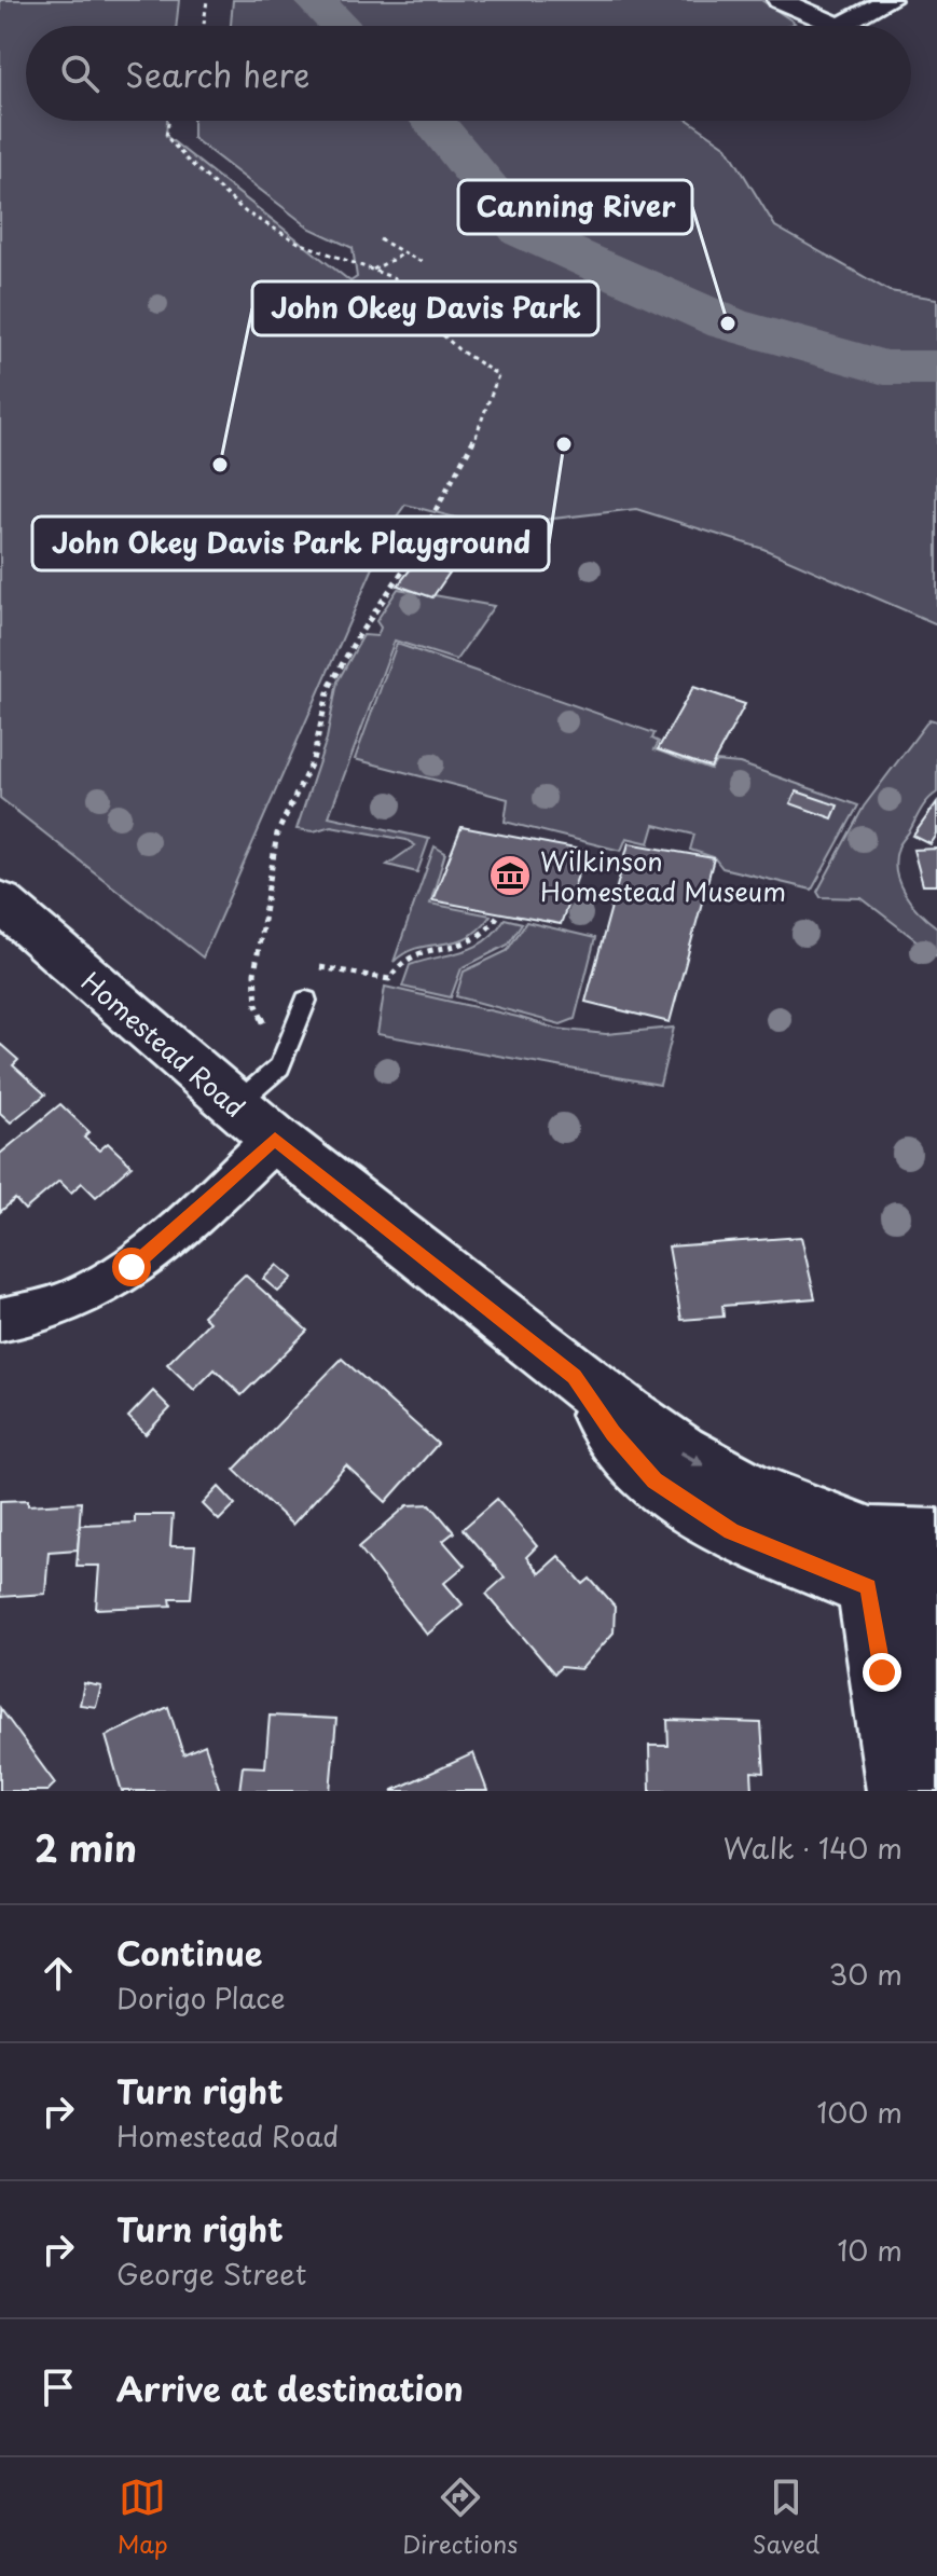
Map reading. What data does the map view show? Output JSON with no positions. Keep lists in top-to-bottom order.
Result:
{
  "streets": {
    "street": ["Homestead Road"]
  },
  "places": {
    "other": ["Canning River", "John Okey Davis Park Playground", "John Okey Davis Park"],
    "museum": ["Wilkinson Homestead Museum"]
  },
  "page": {
    "search": "Search here",
    "heading": ["2 min", "Walk · 140 m"],
    "list": [
      ["Continue", "Dorigo Place", "30 m"],
      ["Turn right", "Homestead Road", "100 m"],
      ["Turn right", "George Street", "10 m"],
      "Arrive at destination"
    ],
    "nav": ["Map", "Directions", "Saved"]
  }
}
